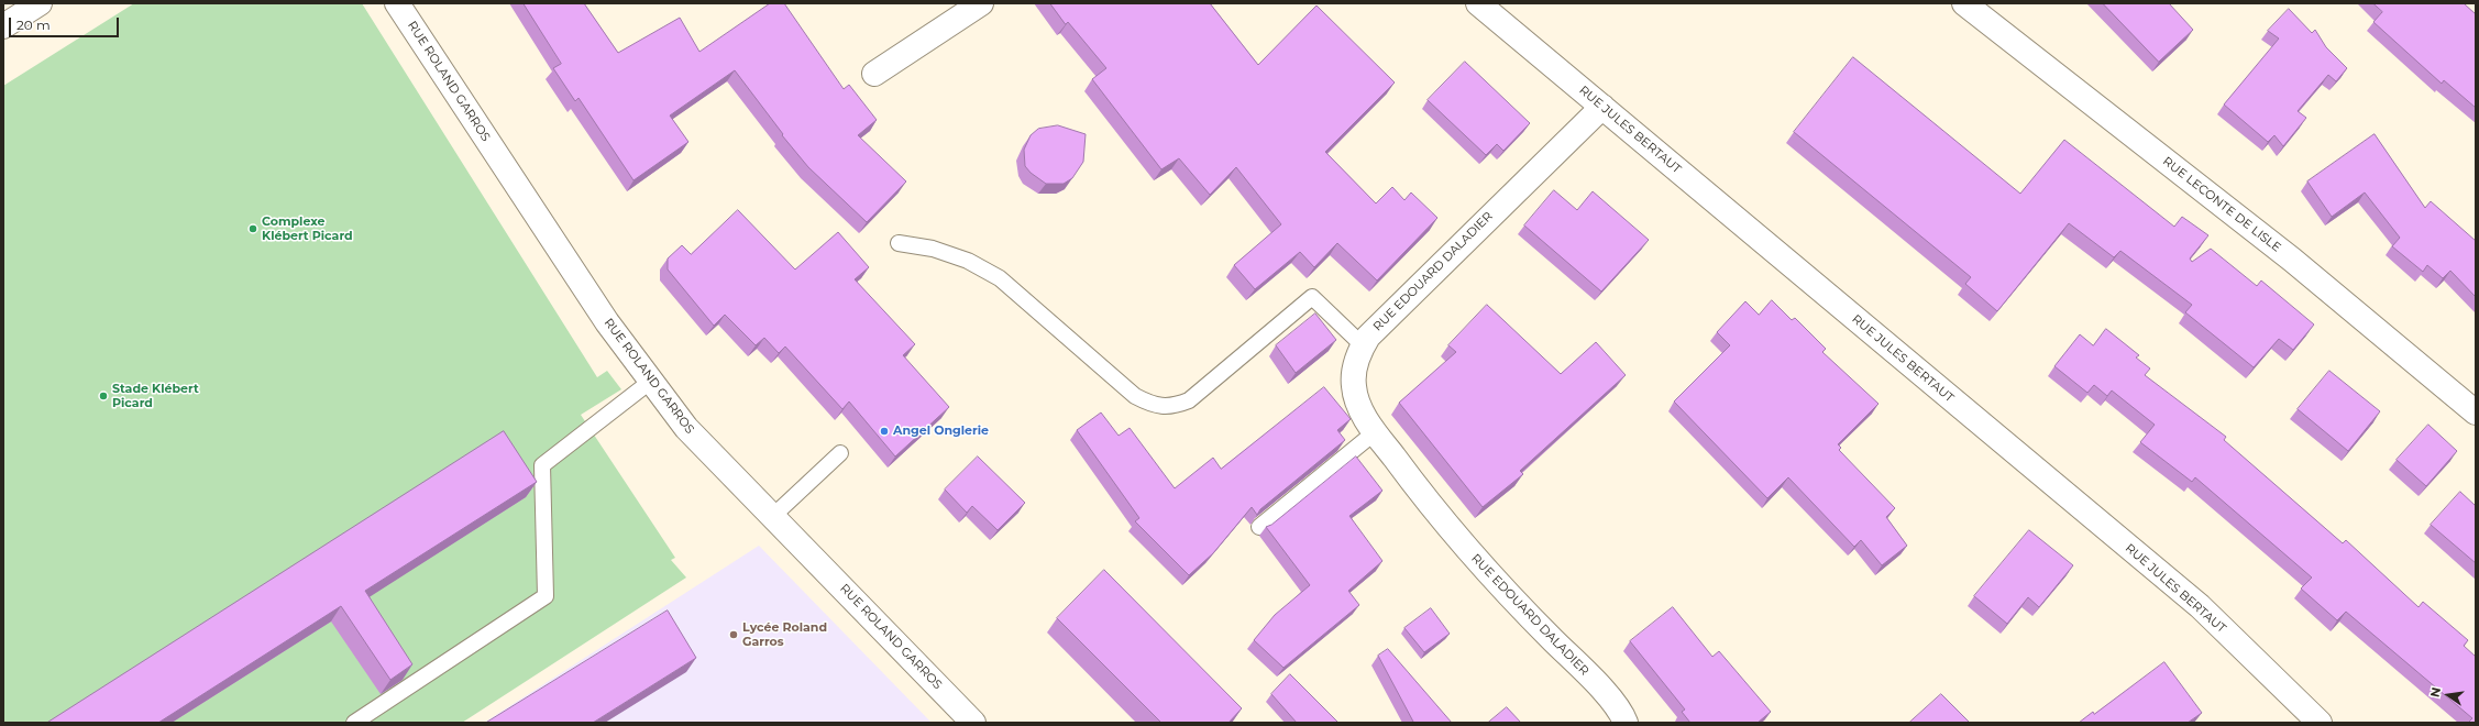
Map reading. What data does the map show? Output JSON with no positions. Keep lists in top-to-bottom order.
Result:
{
  "streets": {
    "street": [
      "RUE ROLAND GARROS",
      "RUE JULES BERTAUT",
      "RUE LECONTE DE LISLE",
      "RUE EDOUARD DALADIER"
    ]
  },
  "crossings": [
    ["RUE JULES BERTAUT", "RUE EDOUARD DALADIER"]
  ],
  "places": [
    "Complexe Klébert Picard",
    "Stade Klébert Picard",
    "Angel Onglerie",
    "Lycée Roland Garros"
  ],
  "scale_bar": "20 m",
  "north": "left"
}
